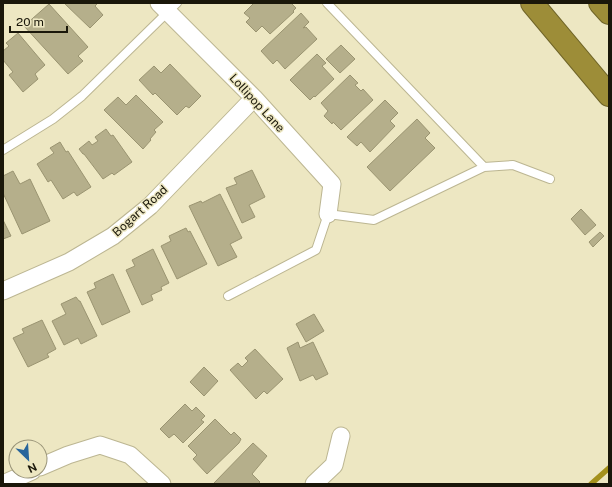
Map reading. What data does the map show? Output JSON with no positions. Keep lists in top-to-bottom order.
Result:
{
  "streets": {
    "street": ["Lollipop Lane", "Bogart Road"]
  },
  "crossings": [
    ["Lollipop Lane", "Bogart Road"]
  ],
  "scale_bar": "20 m",
  "north": "bottom right"
}
